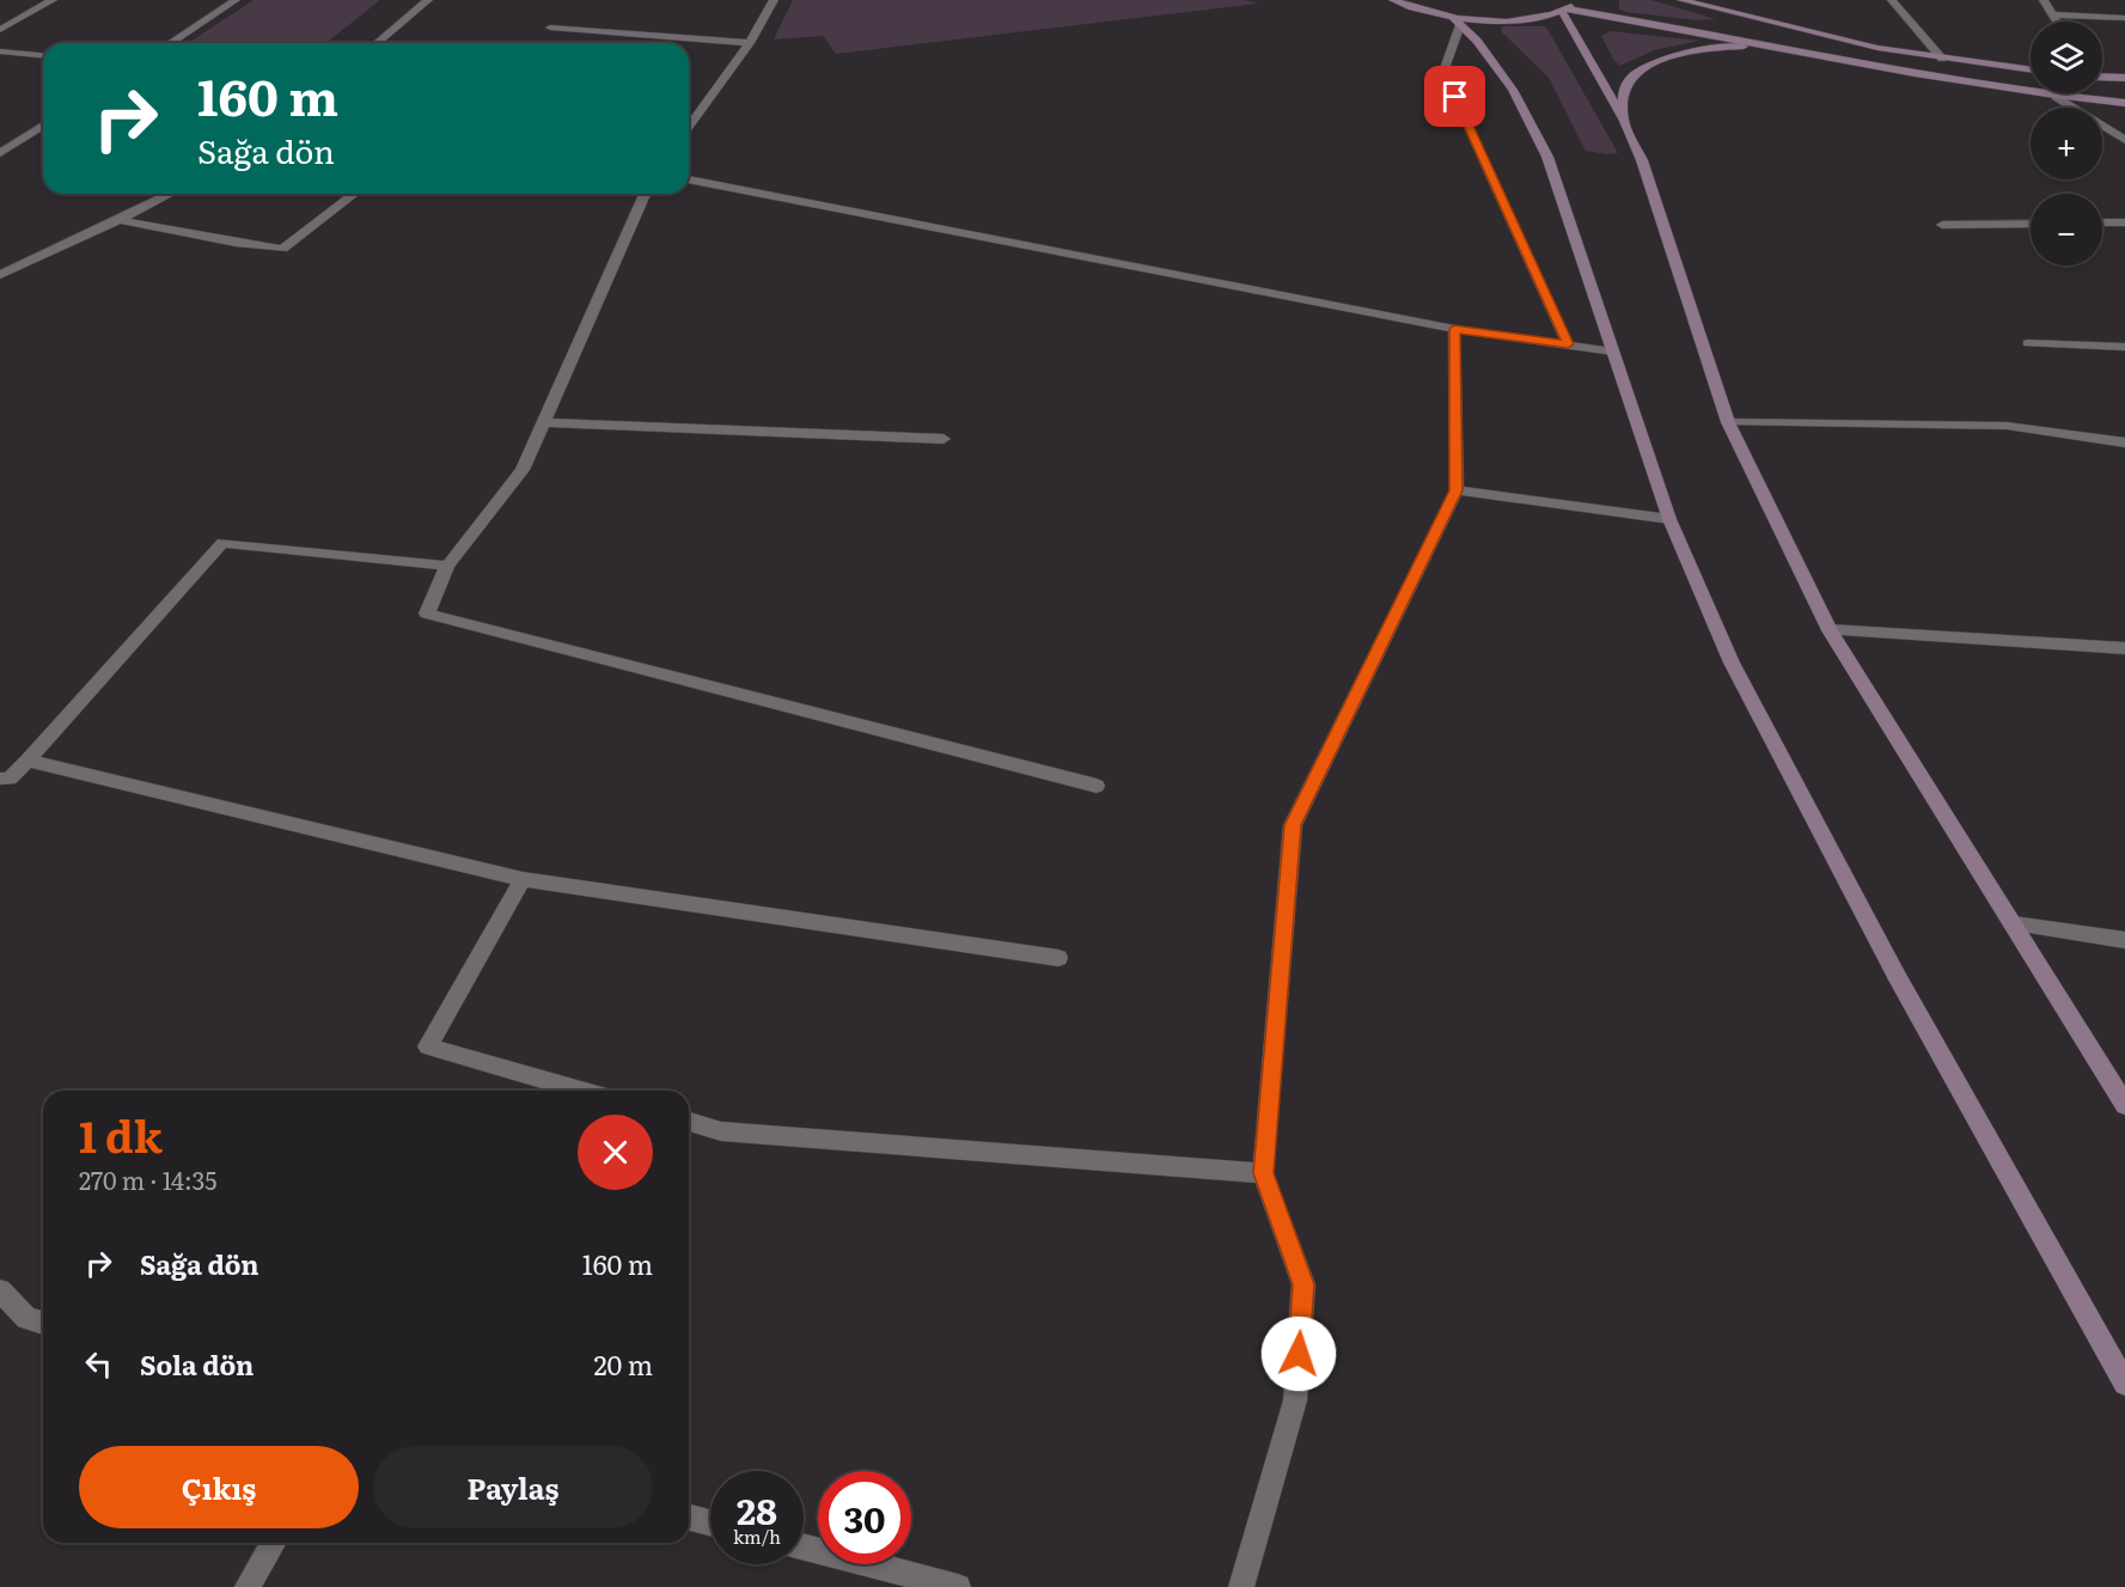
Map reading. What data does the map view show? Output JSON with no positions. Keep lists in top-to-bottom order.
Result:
{
  "page": {
    "map_buttons": ["+", "−"],
    "turn": ["160 m", "Sağa dön"],
    "heading": ["1 dk", "270 m · 14:35"],
    "list": [
      {
        "name": "Sağa dön",
        "value": "160 m"
      },
      {
        "name": "Sola dön",
        "value": "20 m"
      }
    ],
    "buttons": ["Çıkış", "Paylaş"],
    "speed": "28 km/h",
    "limit": "30"
  }
}
